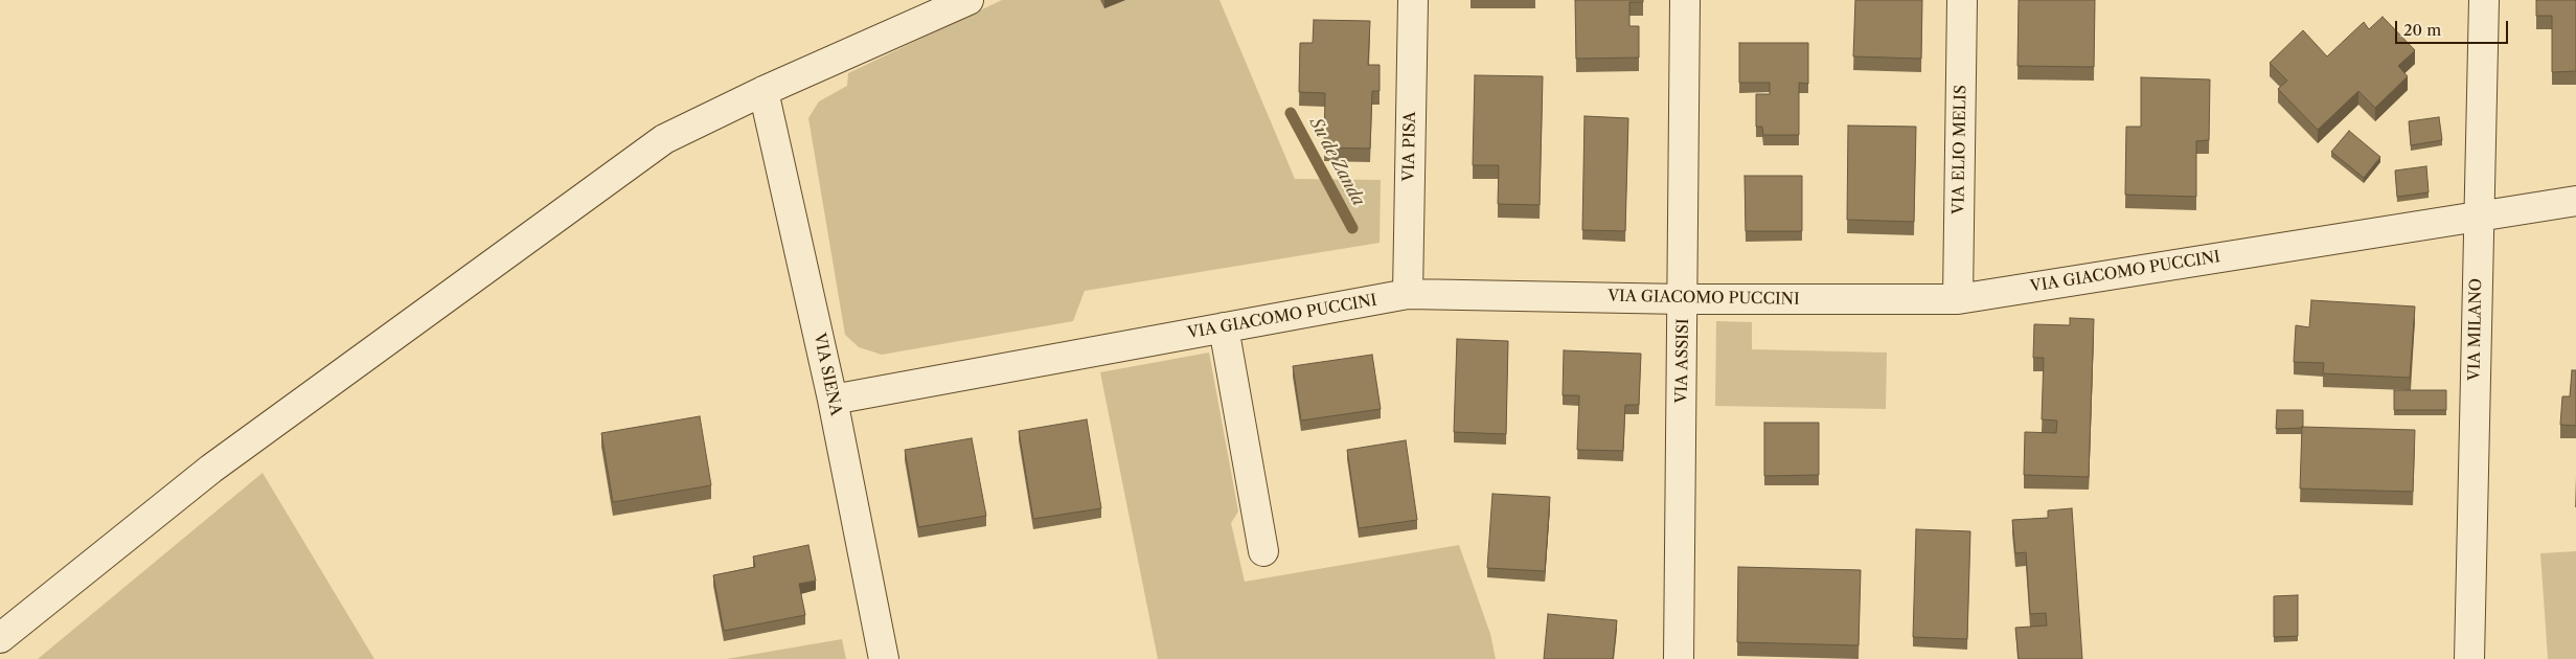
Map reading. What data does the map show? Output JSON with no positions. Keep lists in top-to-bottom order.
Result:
{
  "streets": {
    "street": [
      "VIA PISA",
      "VIA ELIO MELIS",
      "VIA GIACOMO PUCCINI",
      "VIA MILANO",
      "VIA ASSISI",
      "VIA SIENA"
    ]
  },
  "crossings": [
    ["VIA PISA", "VIA GIACOMO PUCCINI"],
    ["VIA ELIO MELIS", "VIA GIACOMO PUCCINI"],
    ["VIA GIACOMO PUCCINI", "VIA MILANO"],
    ["VIA GIACOMO PUCCINI", "VIA ASSISI"],
    ["VIA GIACOMO PUCCINI", "VIA SIENA"]
  ],
  "water": ["Su de Zanda"],
  "scale_bar": "20 m"
}
